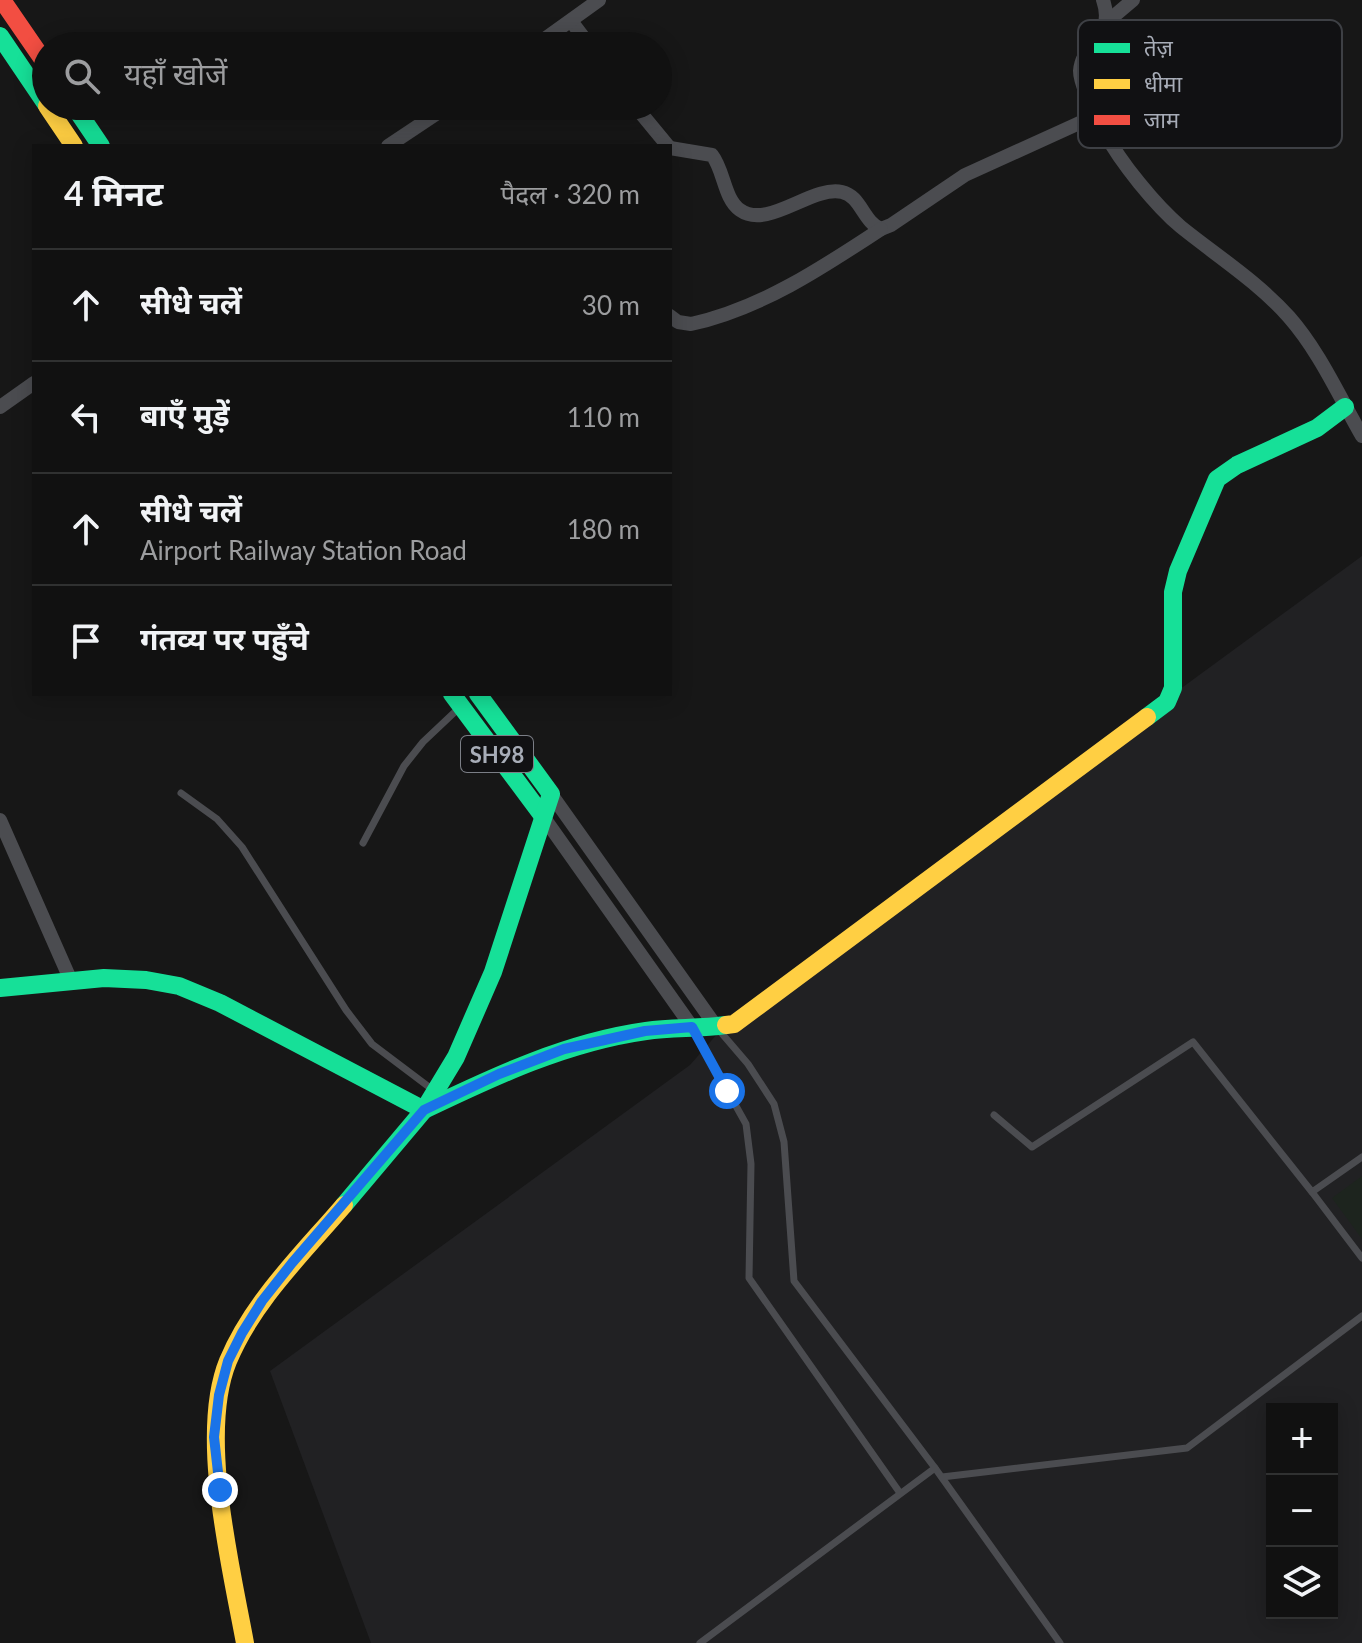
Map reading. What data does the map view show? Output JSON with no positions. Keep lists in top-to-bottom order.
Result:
{
  "streets": {
    "street": ["SH98"]
  },
  "legend": ["तेज़", "धीमा", "जाम"],
  "page": {
    "search": "यहाँ खोजें",
    "heading": ["4 मिनट", "पैदल · 320 m"],
    "list": [
      ["सीधे चलें", "30 m"],
      ["बाएँ मुड़ें", "110 m"],
      ["सीधे चलें", "Airport Railway Station Road", "180 m"],
      "गंतव्य पर पहुँचे"
    ],
    "map_buttons": ["+", "−"]
  }
}
